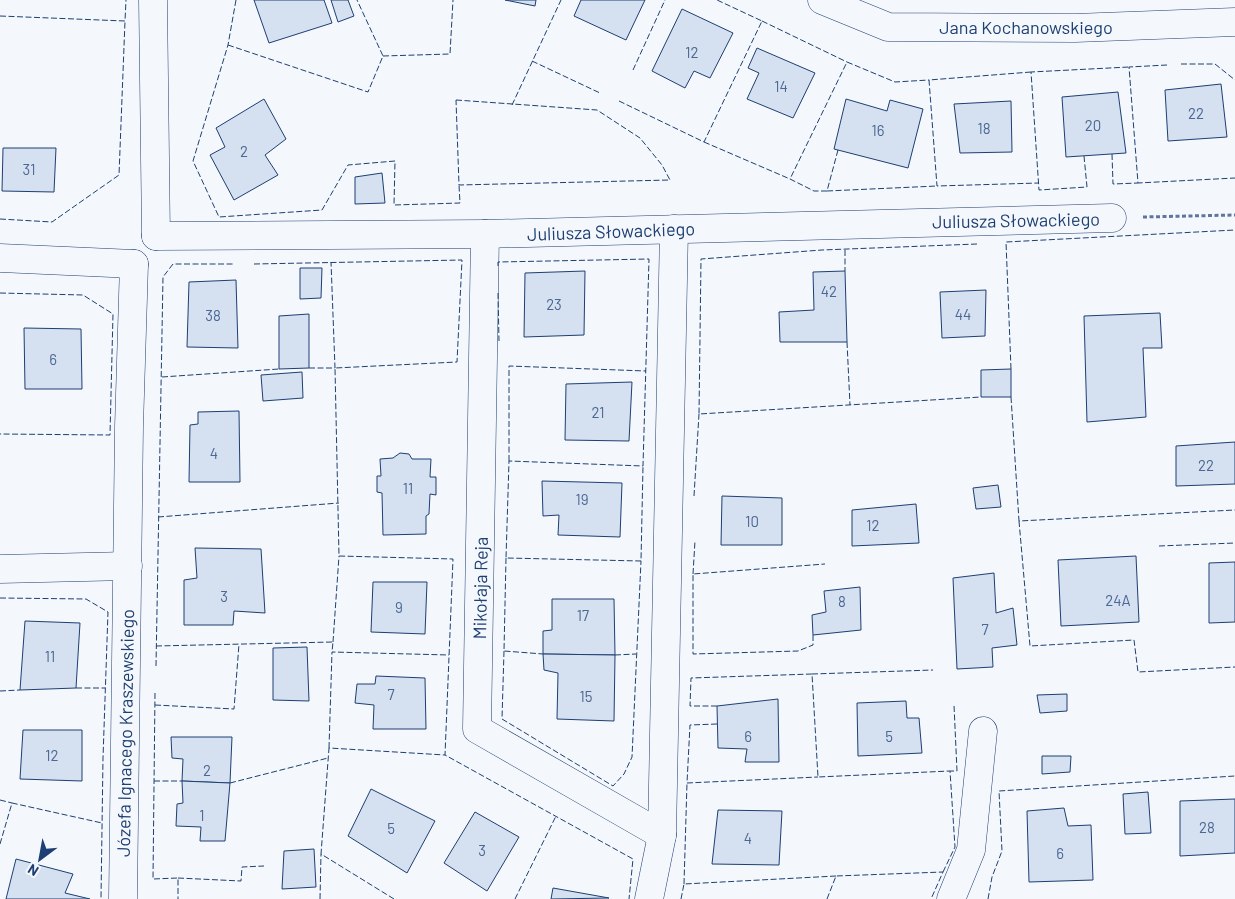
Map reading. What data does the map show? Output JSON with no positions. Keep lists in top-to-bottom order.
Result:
{
  "streets": {
    "street": [
      "Jana Kochanowskiego",
      "Juliusza Słowackiego",
      "Mikołaja Reja",
      "Józefa Ignacego Kraszewskiego"
    ]
  },
  "crossings": [
    ["Juliusza Słowackiego", "Mikołaja Reja"]
  ],
  "house_numbers": [
    "12",
    "14",
    "22",
    "20",
    "18",
    "16",
    "2",
    "31",
    "42",
    "23",
    "44",
    "38",
    "6",
    "21",
    "4",
    "22",
    "11",
    "19",
    "10",
    "12",
    "3",
    "24A",
    "8",
    "9",
    "17",
    "7",
    "11",
    "7",
    "15",
    "6",
    "5",
    "12",
    "2",
    "1",
    "28",
    "5",
    "4",
    "3",
    "6"
  ],
  "north": "bottom left"
}
